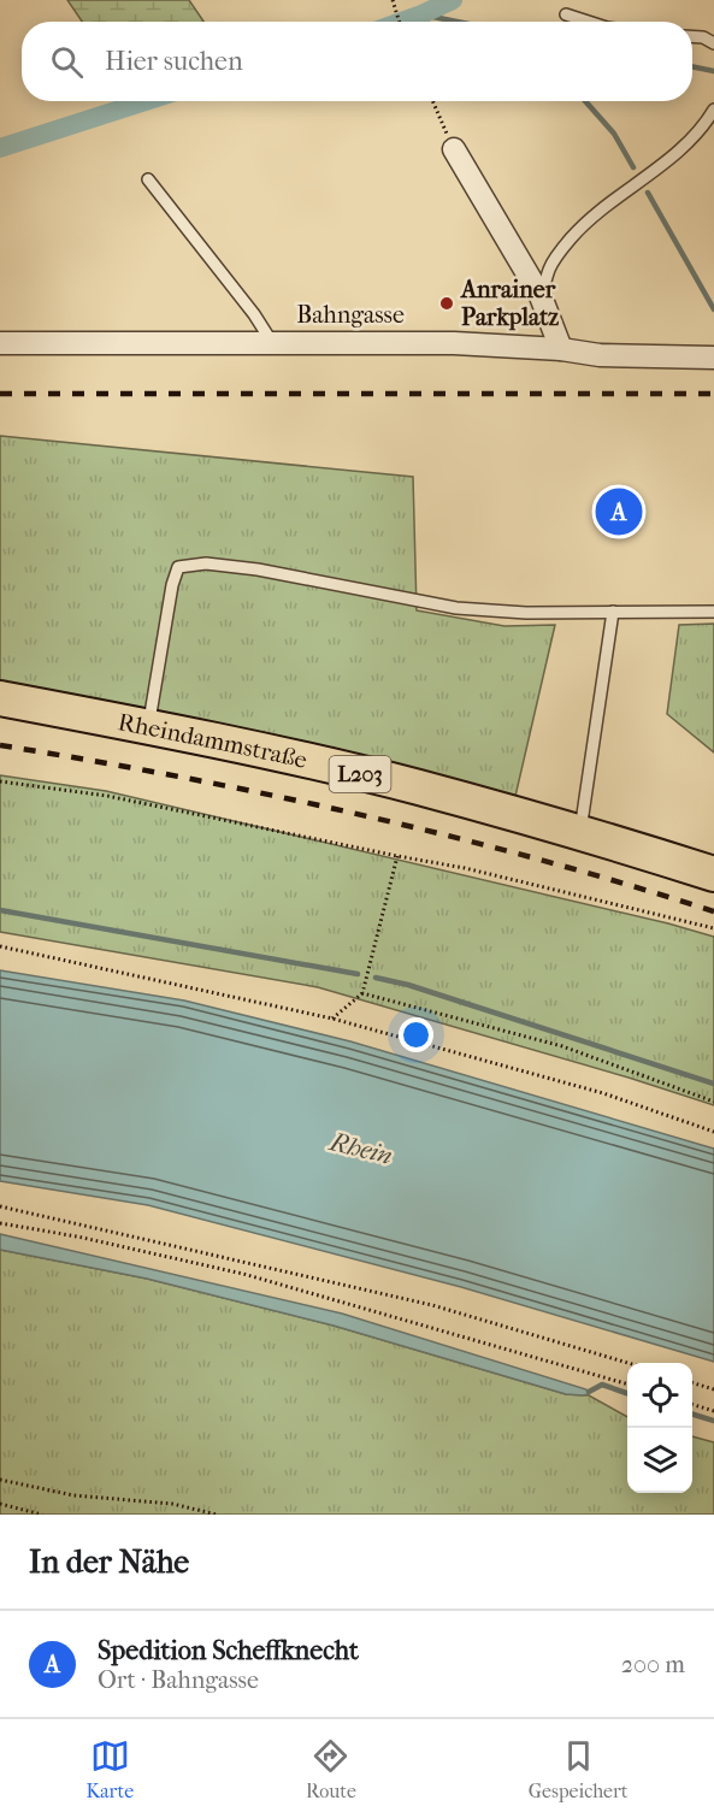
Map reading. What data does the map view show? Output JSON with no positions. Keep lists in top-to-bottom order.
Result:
{
  "streets": {
    "main road": ["Rheindammstraße", "L203"],
    "street": ["Bahngasse"]
  },
  "water": ["Rhein"],
  "places": ["Anrainer Parkplatz"],
  "page": {
    "search": "Hier suchen",
    "pins": "A",
    "heading": "In der Nähe",
    "list": [
      {
        "mark": "A",
        "name": "Spedition Scheffknecht",
        "note": "Ort · Bahngasse",
        "value": "200 m"
      }
    ],
    "nav": ["Karte", "Route", "Gespeichert"]
  }
}
